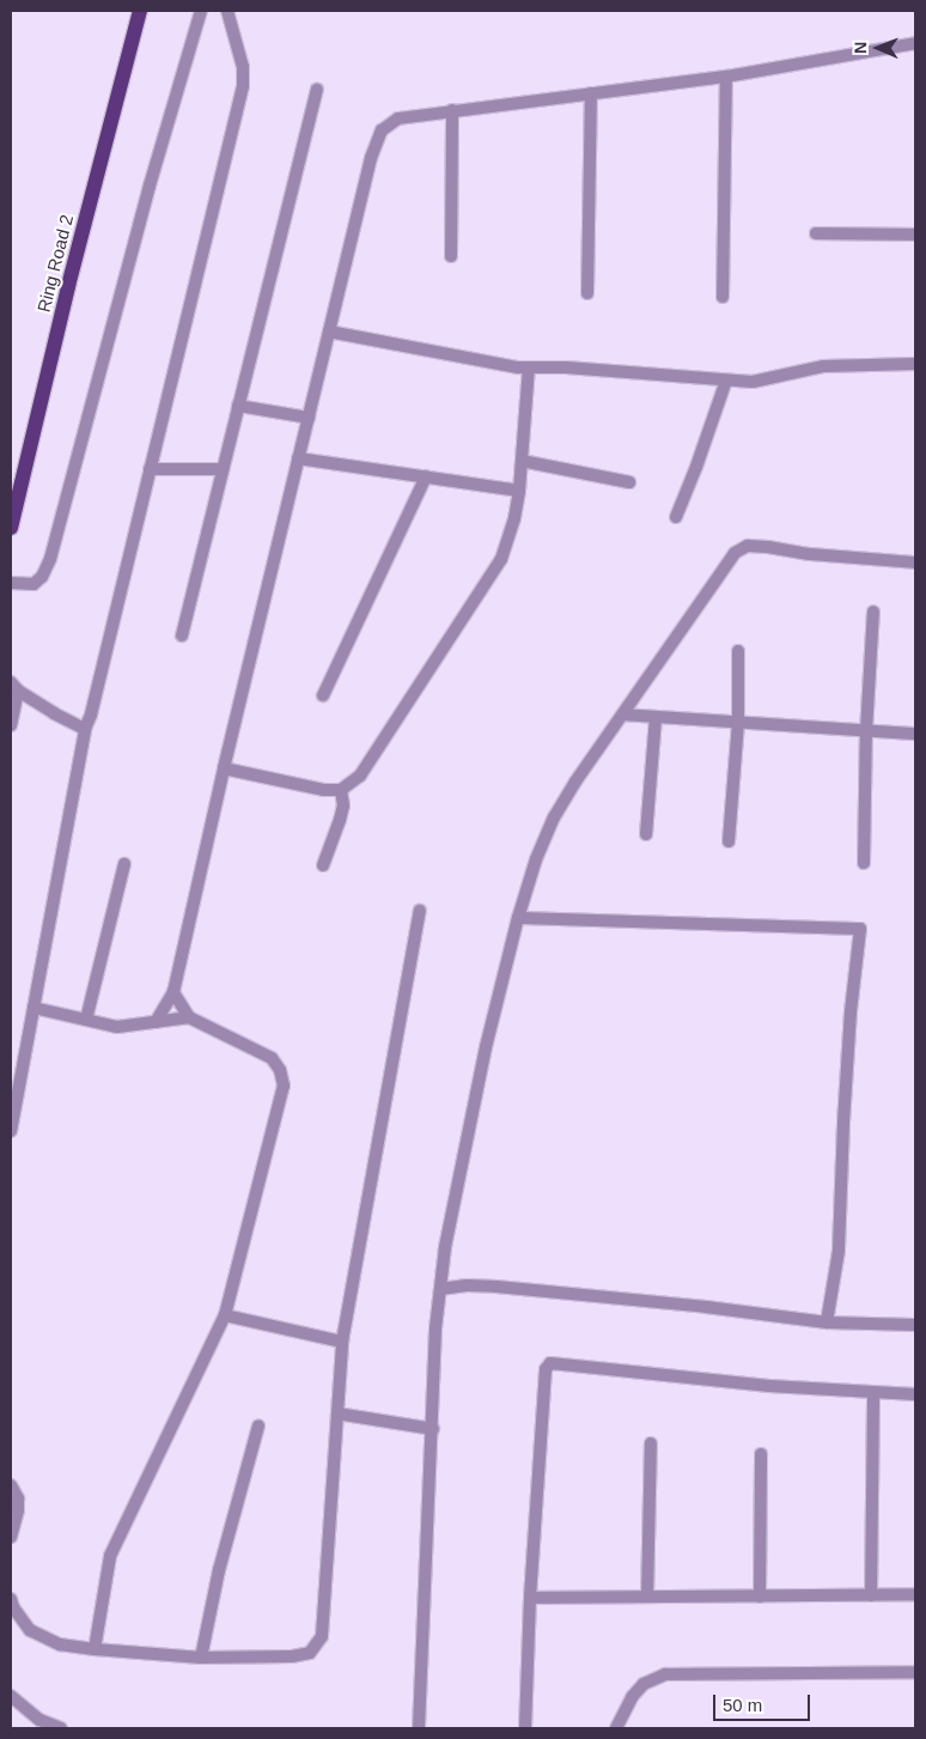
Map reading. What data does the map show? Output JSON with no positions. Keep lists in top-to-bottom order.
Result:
{
  "streets": {
    "main road": ["Ring Road 2"]
  },
  "scale_bar": "50 m",
  "north": "left"
}
